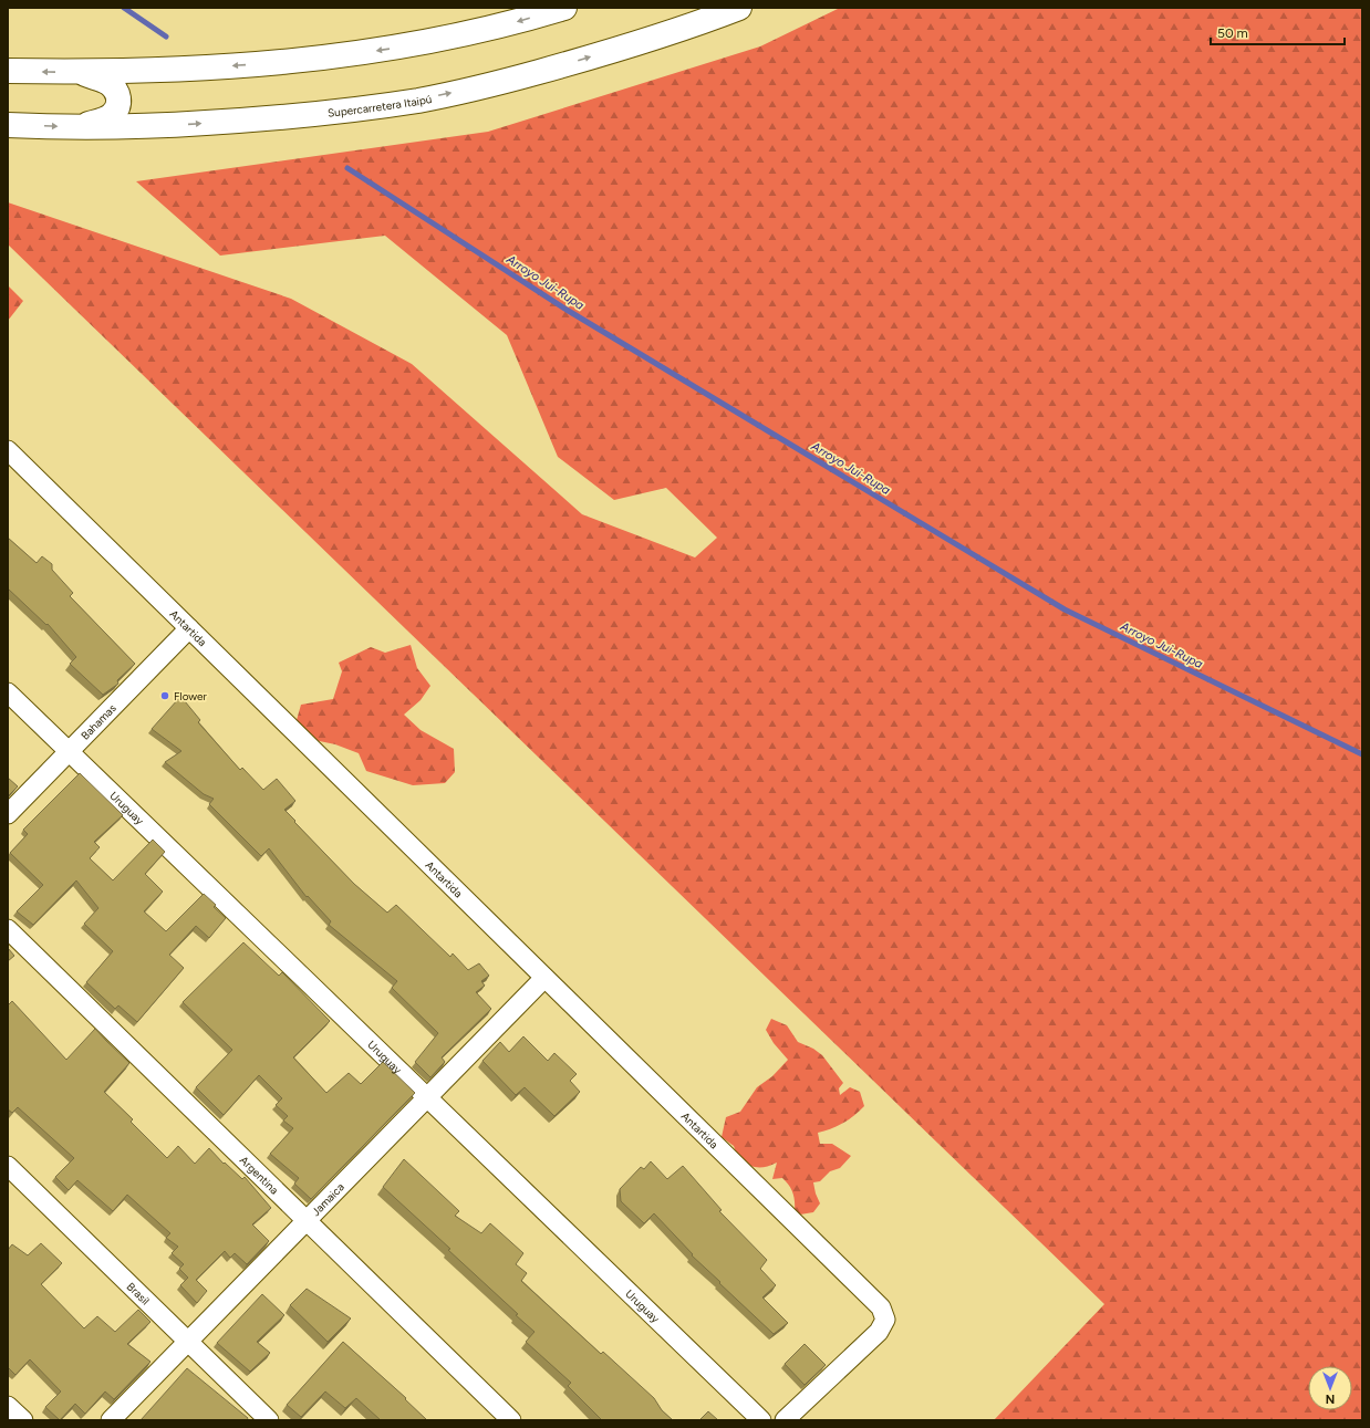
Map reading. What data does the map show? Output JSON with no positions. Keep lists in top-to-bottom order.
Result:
{
  "streets": {
    "street": [
      "Supercarretera Itaipú",
      "Antartida",
      "Bahamas",
      "Uruguay",
      "Argentina",
      "Jamaica",
      "Brasil"
    ]
  },
  "crossings": [
    ["Antartida", "Bahamas"],
    ["Antartida", "Jamaica"],
    ["Bahamas", "Uruguay"],
    ["Uruguay", "Jamaica"],
    ["Argentina", "Jamaica"],
    ["Jamaica", "Brasil"]
  ],
  "water": ["Arroyo Jui-Rupa"],
  "places": ["Flower"],
  "scale_bar": "50 m",
  "north": "bottom"
}
